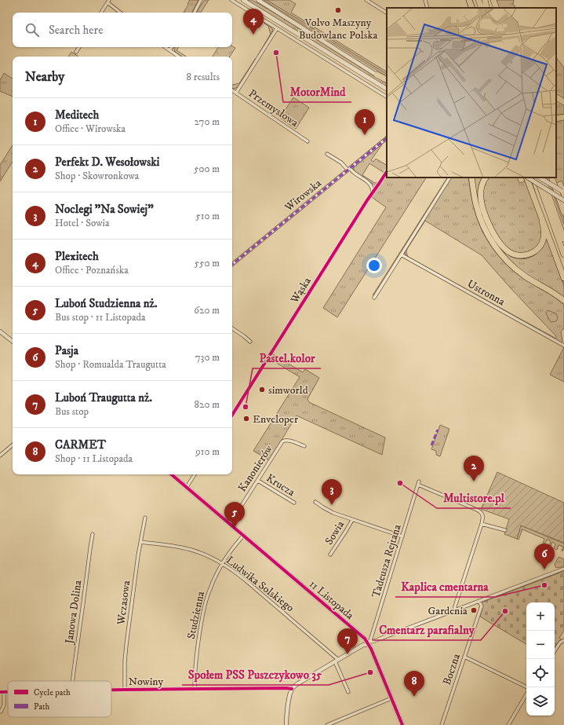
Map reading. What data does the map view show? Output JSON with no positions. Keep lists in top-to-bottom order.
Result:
{
  "streets": {
    "street": [
      "Przemysłowa",
      "Wirowska",
      "Wąska",
      "Ustronna",
      "Kanonierów",
      "Krucza",
      "Sowia",
      "Tadeusza Rejtana",
      "Ludwika Solskiego",
      "11 Listopada",
      "Wczasowa",
      "Janowa Dolina",
      "Studzienna",
      "Boczna",
      "Nowiny"
    ]
  },
  "crossings": [
    ["Kanonierów", "Krucza"],
    ["Kanonierów", "11 Listopada"],
    ["Sowia", "Tadeusza Rejtana"],
    ["Tadeusza Rejtana", "11 Listopada"],
    ["Ludwika Solskiego", "Wczasowa"],
    ["Ludwika Solskiego", "Studzienna"],
    ["11 Listopada", "Studzienna"],
    ["Wczasowa", "Nowiny"],
    ["Studzienna", "Nowiny"]
  ],
  "places": [
    "Volvo Maszyny Budowlane Polska",
    "MotorMind",
    "simworld",
    "Pastel.kolor",
    "Enveloper",
    "Multistore.pl",
    "Kaplica cmentarna",
    "Gardenia",
    "Cmentarz parafialny",
    "Społem PSS Puszczykowo 35"
  ],
  "legend": ["Cycle path", "Path"],
  "page": {
    "pins": [
      "4",
      "1",
      "2",
      "3",
      "5",
      "6",
      "7",
      "8"
    ],
    "search": "Search here",
    "heading": ["Nearby", "8 results"],
    "list": [
      {
        "mark": "1",
        "name": "Meditech",
        "note": "Office · Wirowska",
        "value": "270 m"
      },
      {
        "mark": "2",
        "name": "Perfekt D. Wesołowski",
        "note": "Shop · Skowronkowa",
        "value": "500 m"
      },
      {
        "mark": "3",
        "name": "Noclegi \"Na Sowiej\"",
        "note": "Hotel · Sowia",
        "value": "510 m"
      },
      {
        "mark": "4",
        "name": "Plexitech",
        "note": "Office · Poznańska",
        "value": "550 m"
      },
      {
        "mark": "5",
        "name": "Luboń Studzienna nż.",
        "note": "Bus stop · 11 Listopada",
        "value": "620 m"
      },
      {
        "mark": "6",
        "name": "Pasja",
        "note": "Shop · Romualda Traugutta",
        "value": "730 m"
      },
      {
        "mark": "7",
        "name": "Luboń Traugutta nż.",
        "note": "Bus stop",
        "value": "820 m"
      },
      {
        "mark": "8",
        "name": "CARMET",
        "note": "Shop · 11 Listopada",
        "value": "910 m"
      }
    ],
    "map_buttons": ["+", "−"]
  }
}
